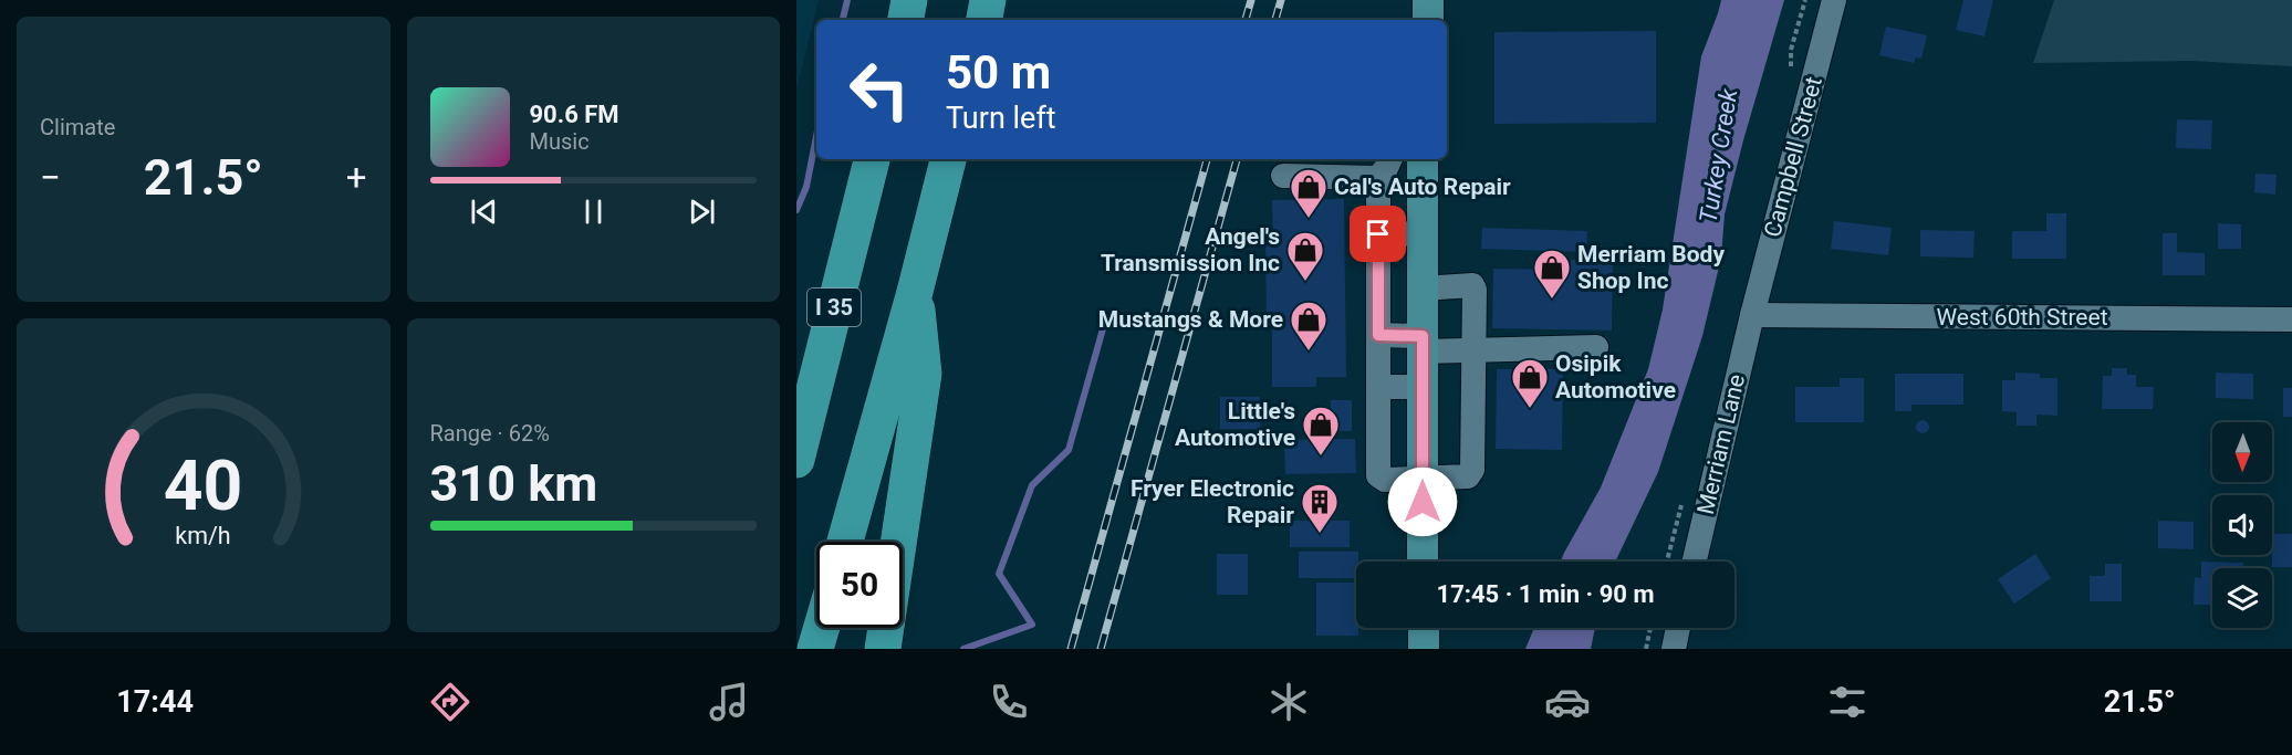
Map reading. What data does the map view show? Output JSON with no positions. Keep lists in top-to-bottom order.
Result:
{
  "streets": {
    "highway": ["I 35"],
    "street": ["Campbell Street", "West 60th Street", "Merriam Lane"]
  },
  "crossings": [
    ["Campbell Street", "West 60th Street"],
    ["Campbell Street", "Merriam Lane"],
    ["West 60th Street", "Merriam Lane"]
  ],
  "water": ["Turkey Creek"],
  "places": {
    "shop": [
      "Cal's Auto Repair",
      "Angel's Transmission Inc",
      "Merriam Body Shop Inc",
      "Mustangs & More",
      "Osipik Automotive",
      "Little's Automotive"
    ],
    "building": ["Fryer Electronic Repair"]
  },
  "north": "bottom",
  "page": {
    "tile": [
      "Climate",
      ["Range · 62%", "310 km"]
    ],
    "turn": ["50 m", "Turn left"],
    "song": ["90.6 FM", "Music"],
    "heat": ["−", "21.5°", "+"],
    "limit": "50",
    "trip": "17:45 · 1 min · 90 m",
    "tabs": ["17:44", "21.5°"],
    "gauge": ["40", "km/h"]
  }
}
